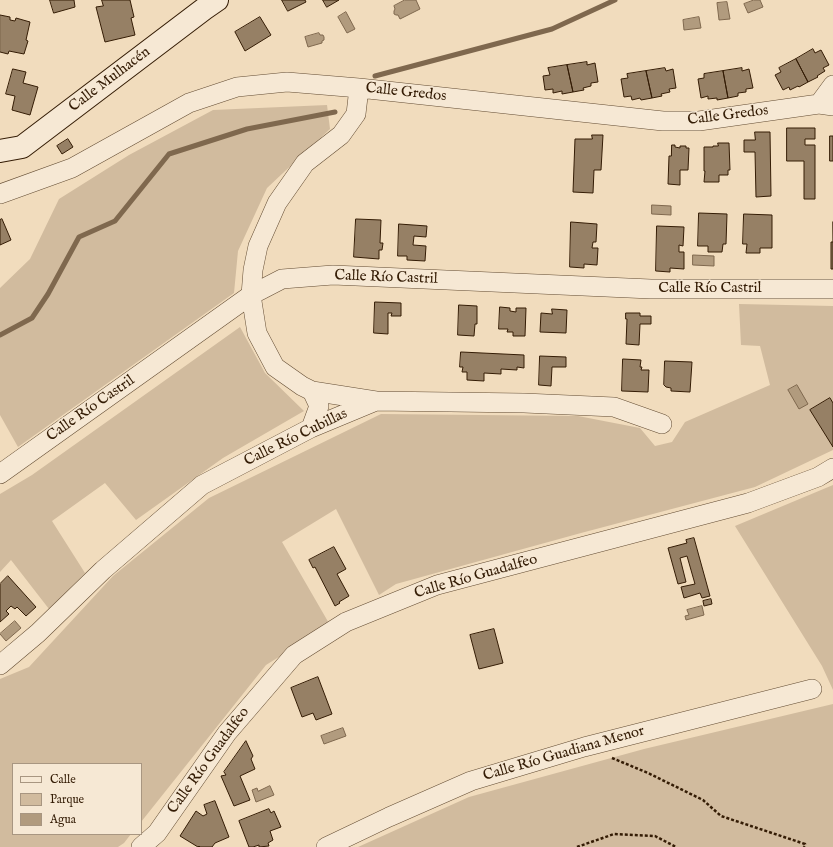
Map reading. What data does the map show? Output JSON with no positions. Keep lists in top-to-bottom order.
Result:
{
  "streets": {
    "street": [
      "Calle Mulhacén",
      "Calle Gredos",
      "Calle Río Castril",
      "Calle Río Cubillas",
      "Calle Río Guadalfeo",
      "Calle Río Guadiana Menor"
    ]
  },
  "legend": ["Calle", "Parque", "Agua"]
}
